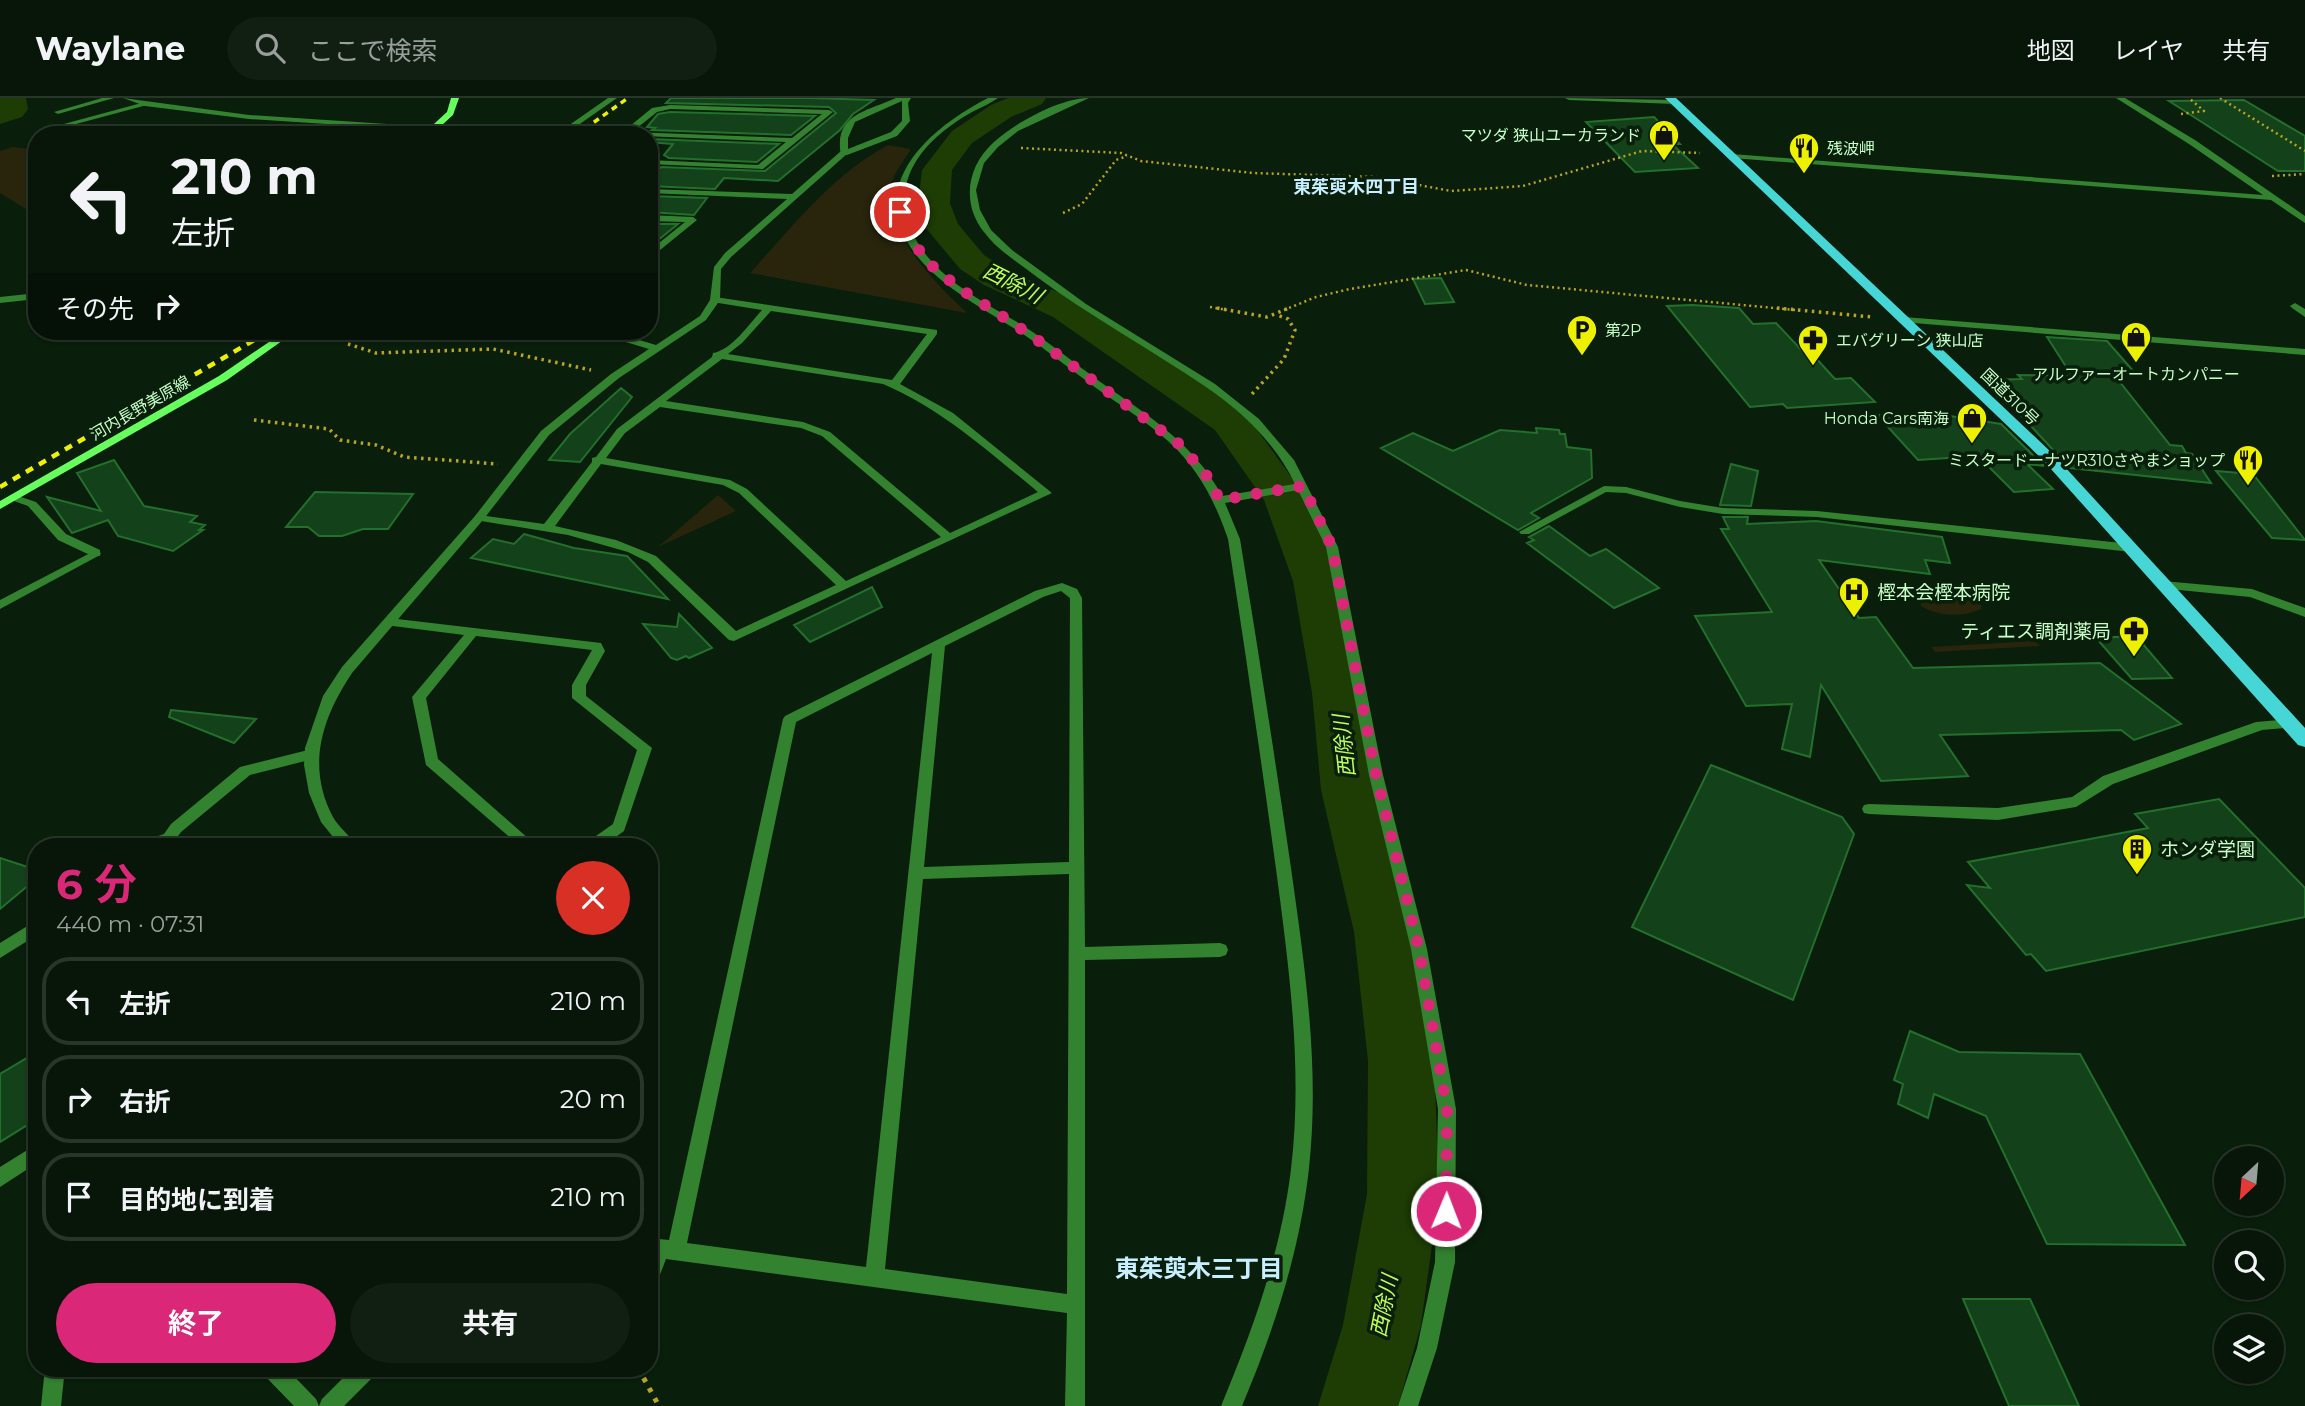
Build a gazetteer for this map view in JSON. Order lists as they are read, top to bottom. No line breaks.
{"streets":{"highway":["国道310号"],"main road":["河内長野美原線"]},"districts":["東茱萸木四丁目","東茱萸木三丁目"],"water":["西除川"],"places":{"shop":["マツダ 狭山ユーカランド","アルファーオートカンパニー","Honda Cars南海"],"restaurant":["残波岬","ミスタードーナツR310さやまショップ"],"parking":["第2P"],"pharmacy":["エバグリーン 狭山店","ティエス調剤薬局"],"hospital":["樫本会樫本病院"],"building":["ホンダ学園"]},"north":"bottom left","page":{"header":"Waylane","search":"ここで検索","nav":["地図","レイヤ","共有"],"turn":["210 m","左折"],"then":"その先","heading":["6 分","440 m · 07:31"],"list":[{"name":"左折","value":"210 m"},{"name":"右折","value":"20 m"},{"name":"目的地に到着","value":"210 m"}],"buttons":["終了","共有"]}}
